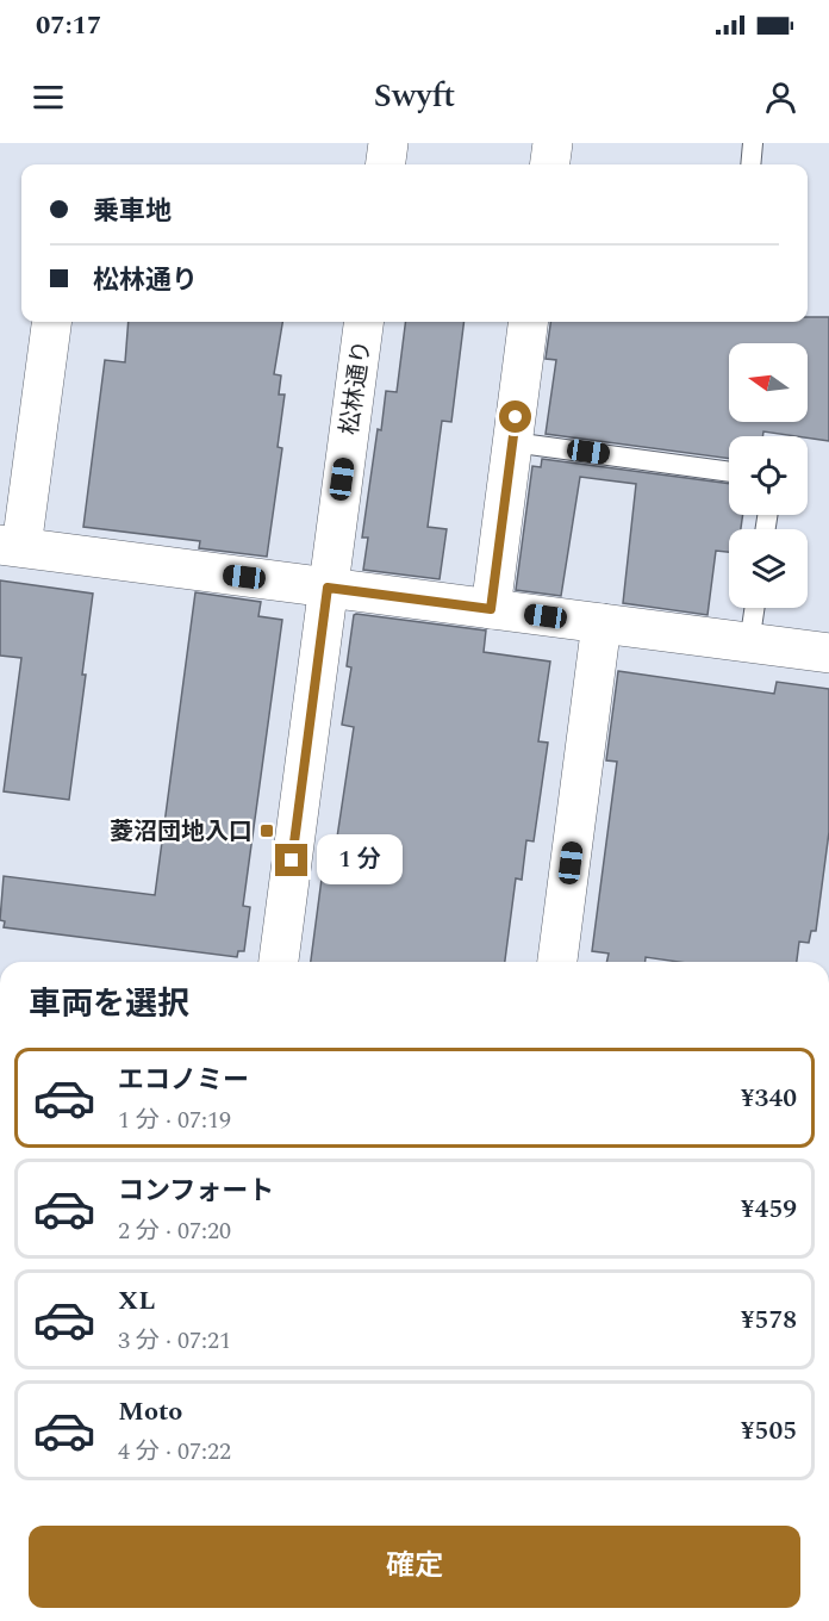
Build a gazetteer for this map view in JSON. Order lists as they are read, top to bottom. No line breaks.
{"streets":{"street":["松林通り"]},"places":{"transit":["菱沼団地入口"]},"north":"left","page":{"status":"07:17","header":"Swyft","banner":["乗車地","松林通り"],"bubble":"1 分","heading":"車両を選択","list":[{"name":"エコノミー","note":"1 分 · 07:19","value":"¥340"},{"name":"コンフォート","note":"2 分 · 07:20","value":"¥459"},{"name":"XL","note":"3 分 · 07:21","value":"¥578"},{"name":"Moto","note":"4 分 · 07:22","value":"¥505"}],"buttons":"確定"}}
